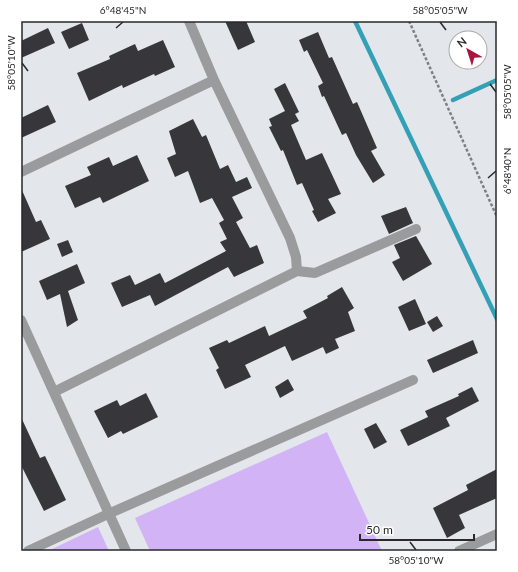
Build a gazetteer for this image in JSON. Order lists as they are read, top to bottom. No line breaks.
{"scale_bar":"50 m","north":"top left","coordinates":["6°48'45\"N","58°05'05\"W","58°05'10\"W","6°48'40\"N"]}
